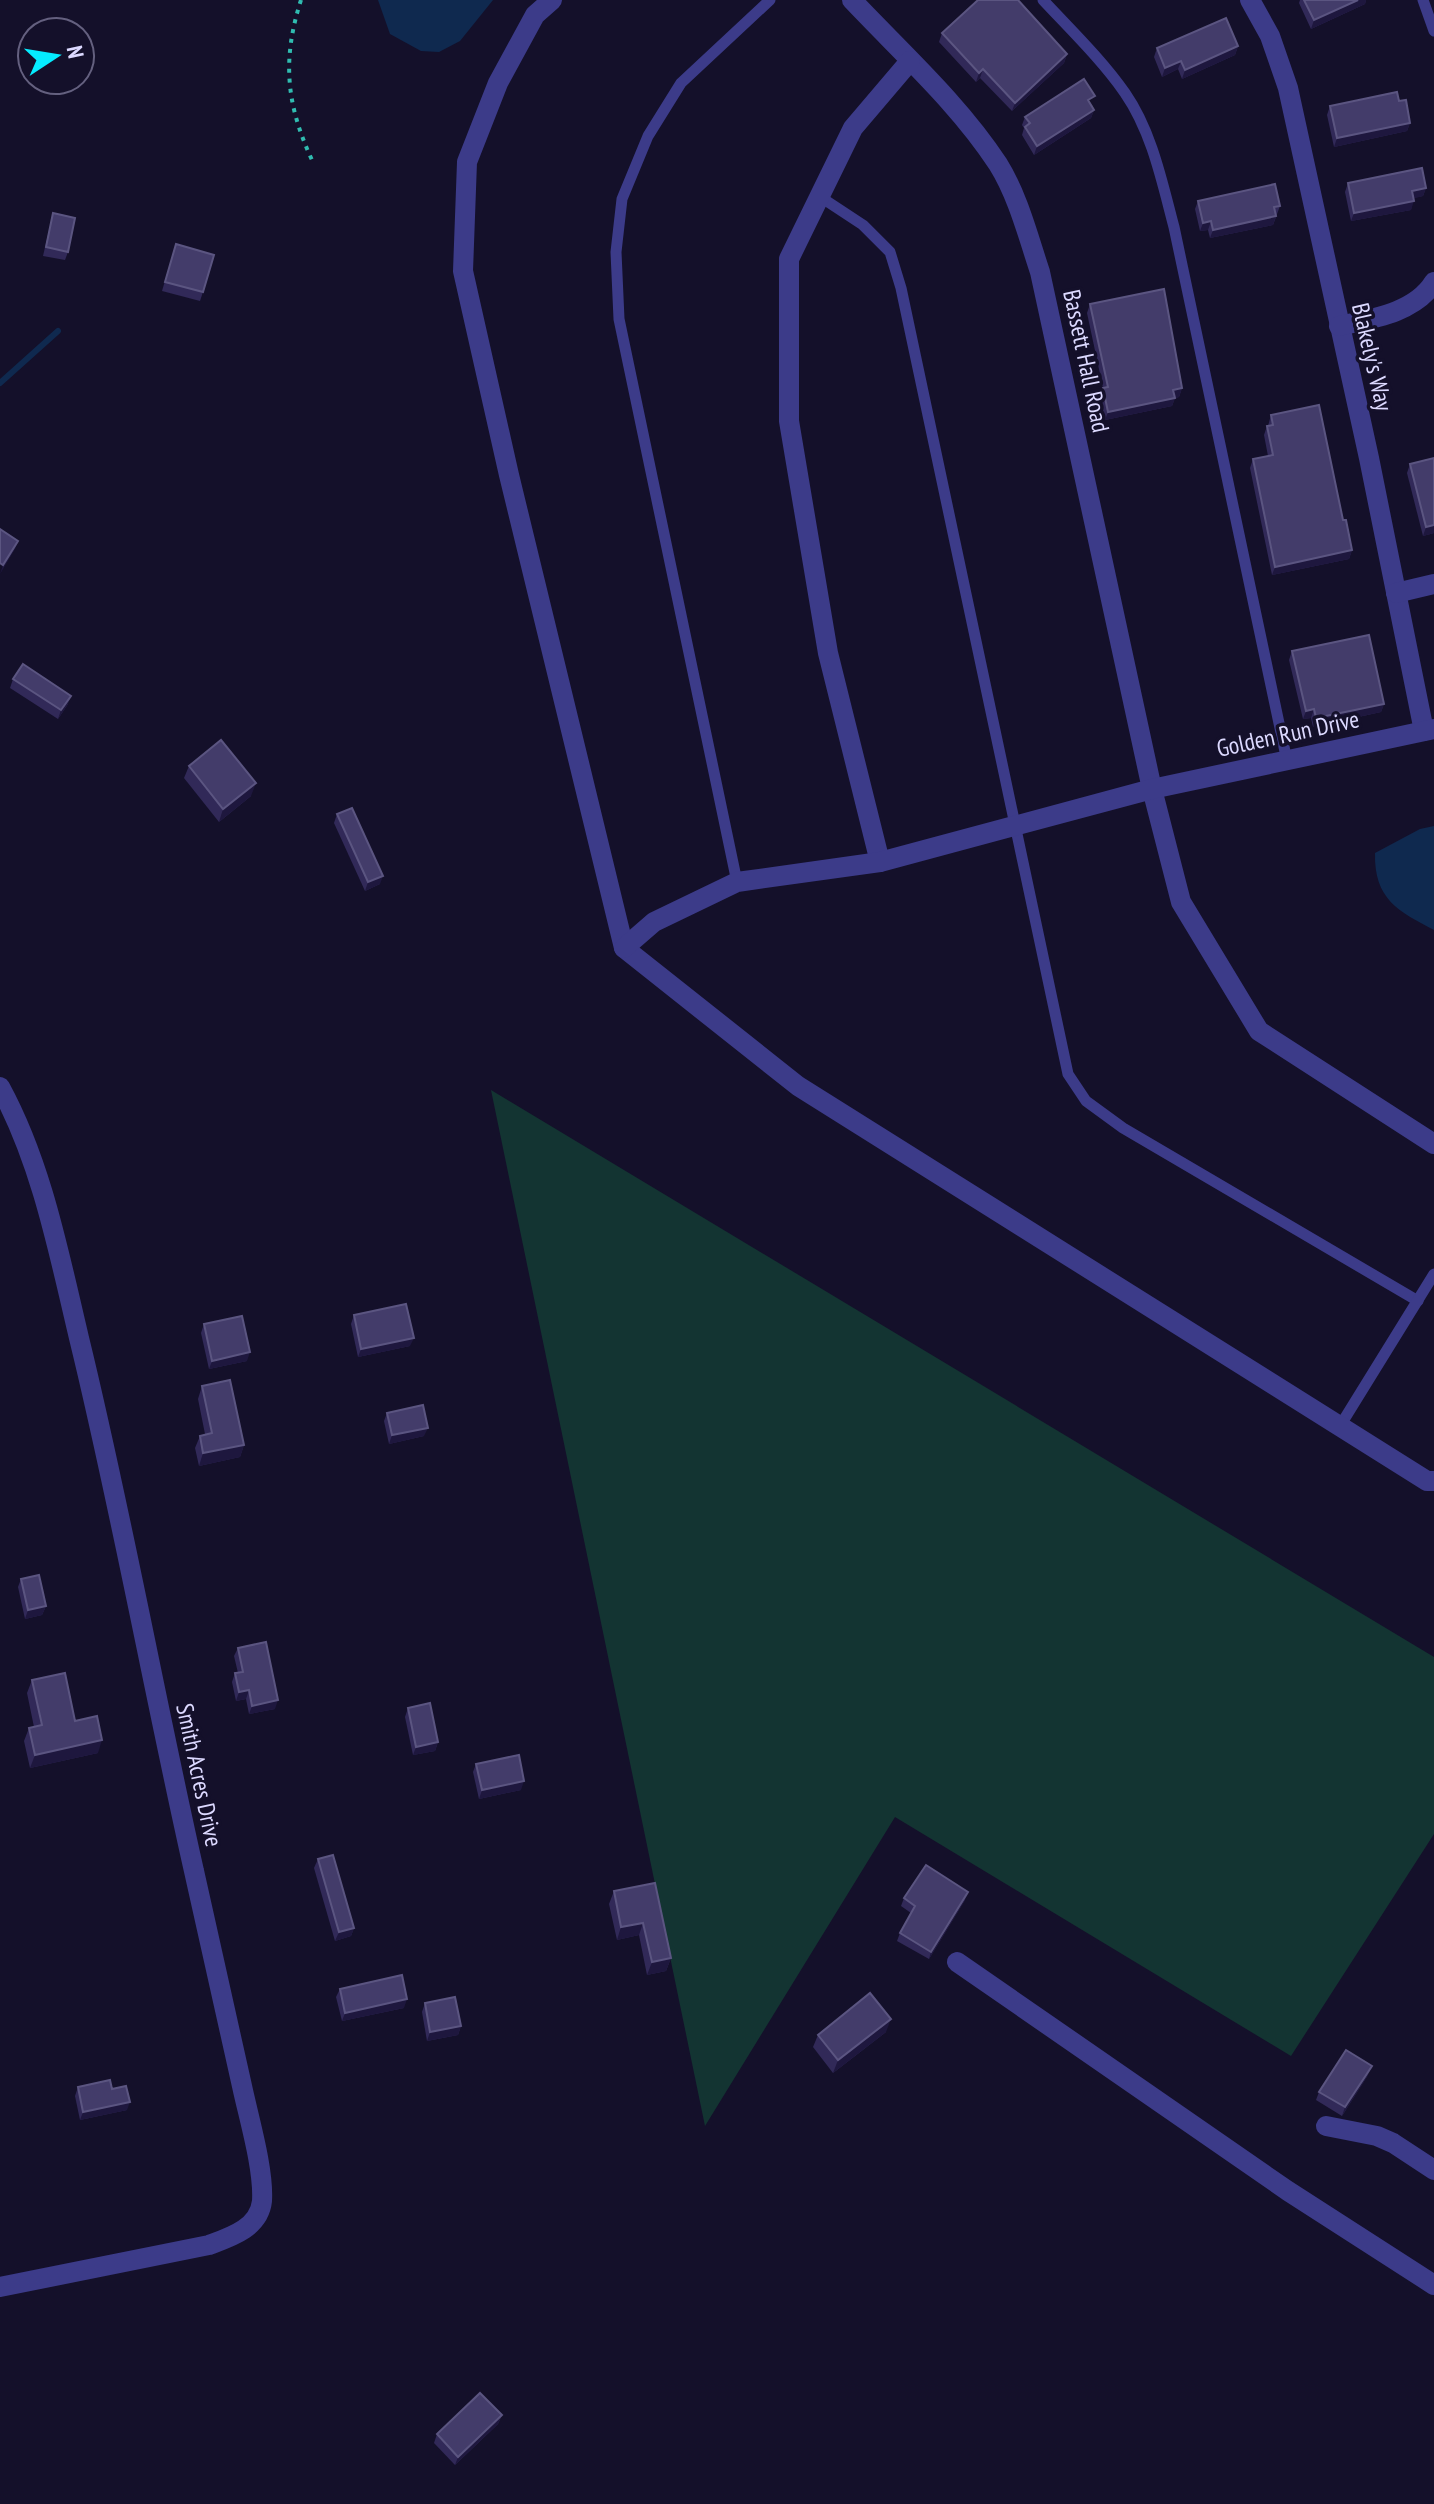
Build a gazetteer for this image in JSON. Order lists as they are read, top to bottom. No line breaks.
{"streets":{"street":["Blakely's Way","Bassett Hall Road","Golden Run Drive","Smith Acres Drive"]},"crossings":[["Blakely's Way","Golden Run Drive"],["Bassett Hall Road","Golden Run Drive"]],"north":"right"}
